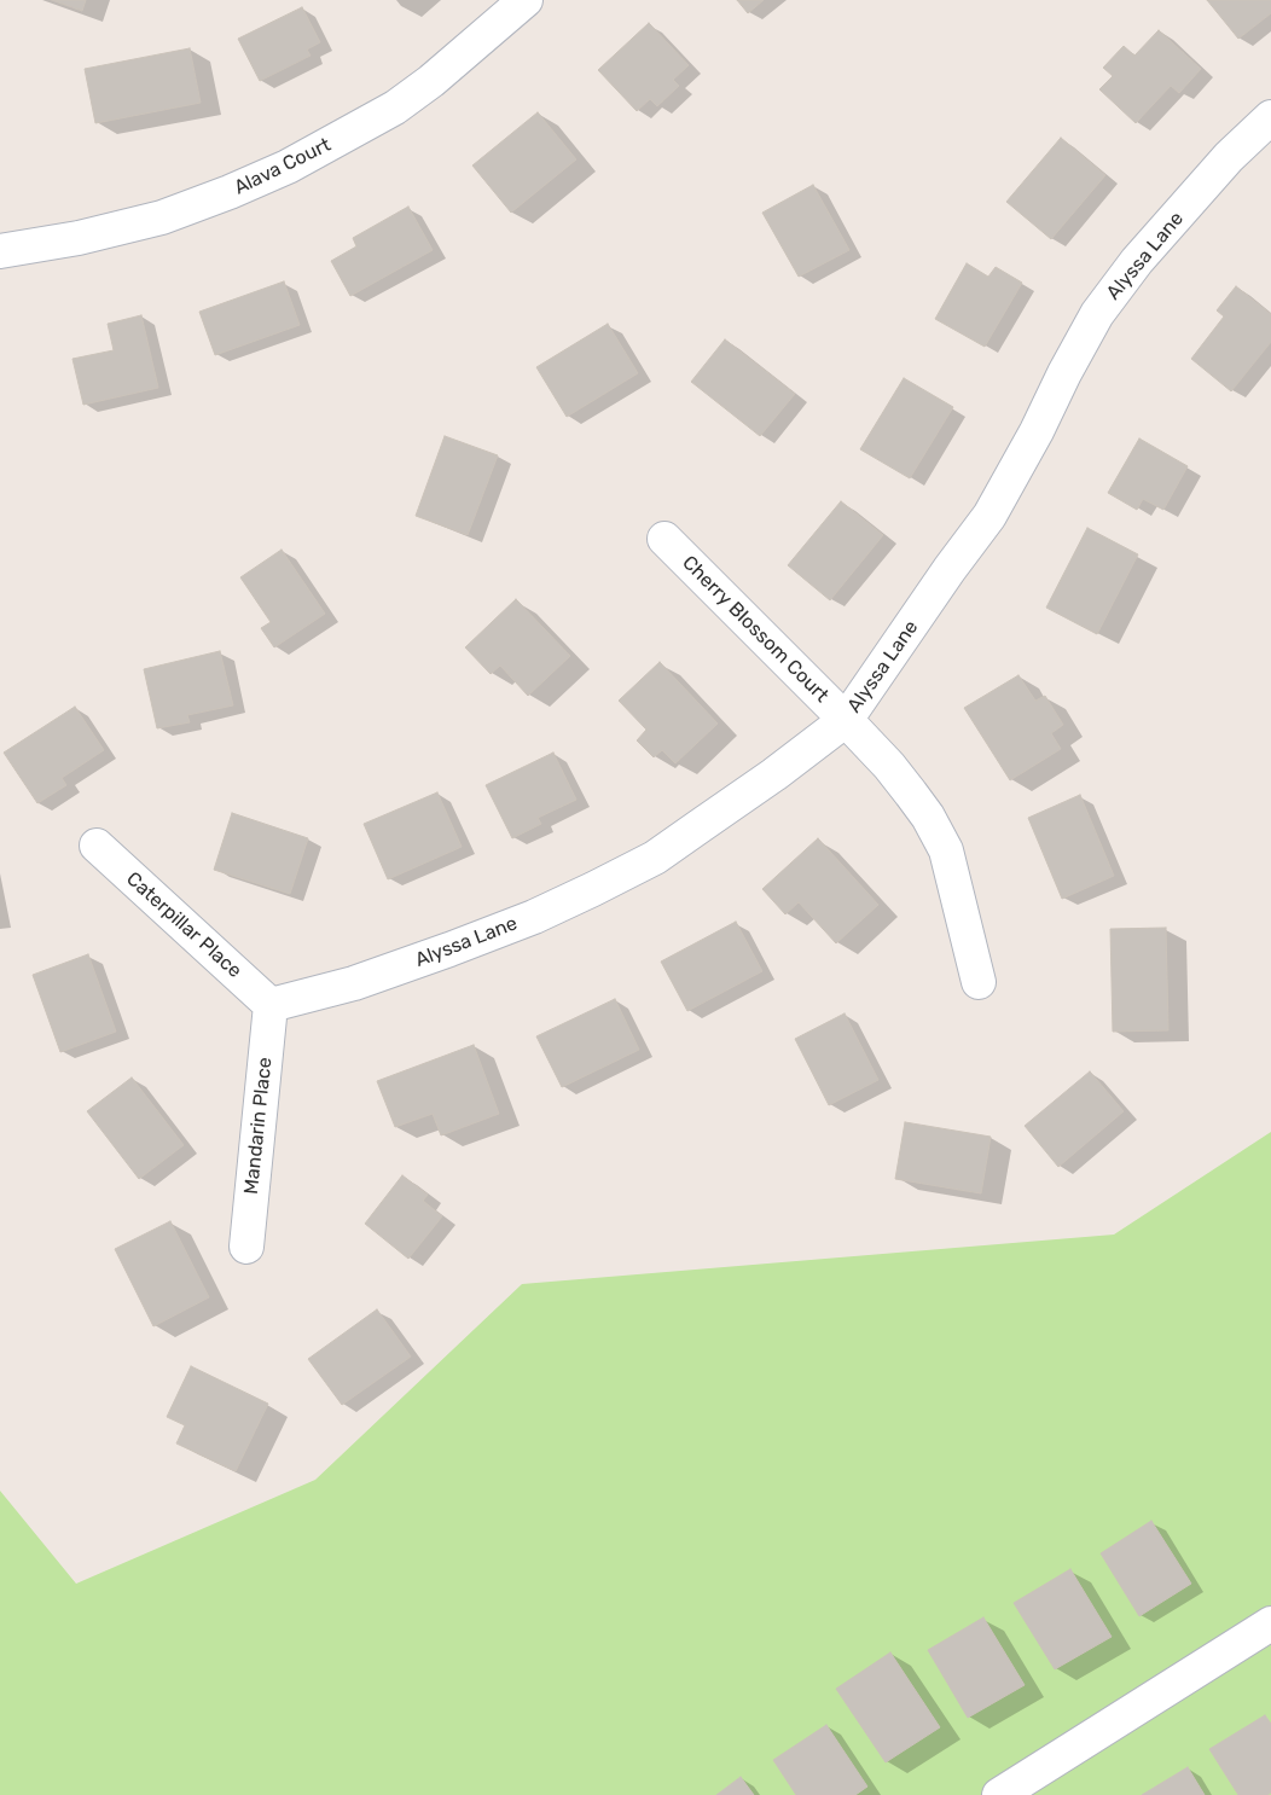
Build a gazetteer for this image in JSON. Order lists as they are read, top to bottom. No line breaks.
{"streets":{"street":["Alava Court","Alyssa Lane","Cherry Blossom Court","Caterpillar Place","Mandarin Place"]},"crossings":[["Alyssa Lane","Cherry Blossom Court"],["Alyssa Lane","Caterpillar Place"],["Alyssa Lane","Mandarin Place"],["Caterpillar Place","Mandarin Place"]]}
